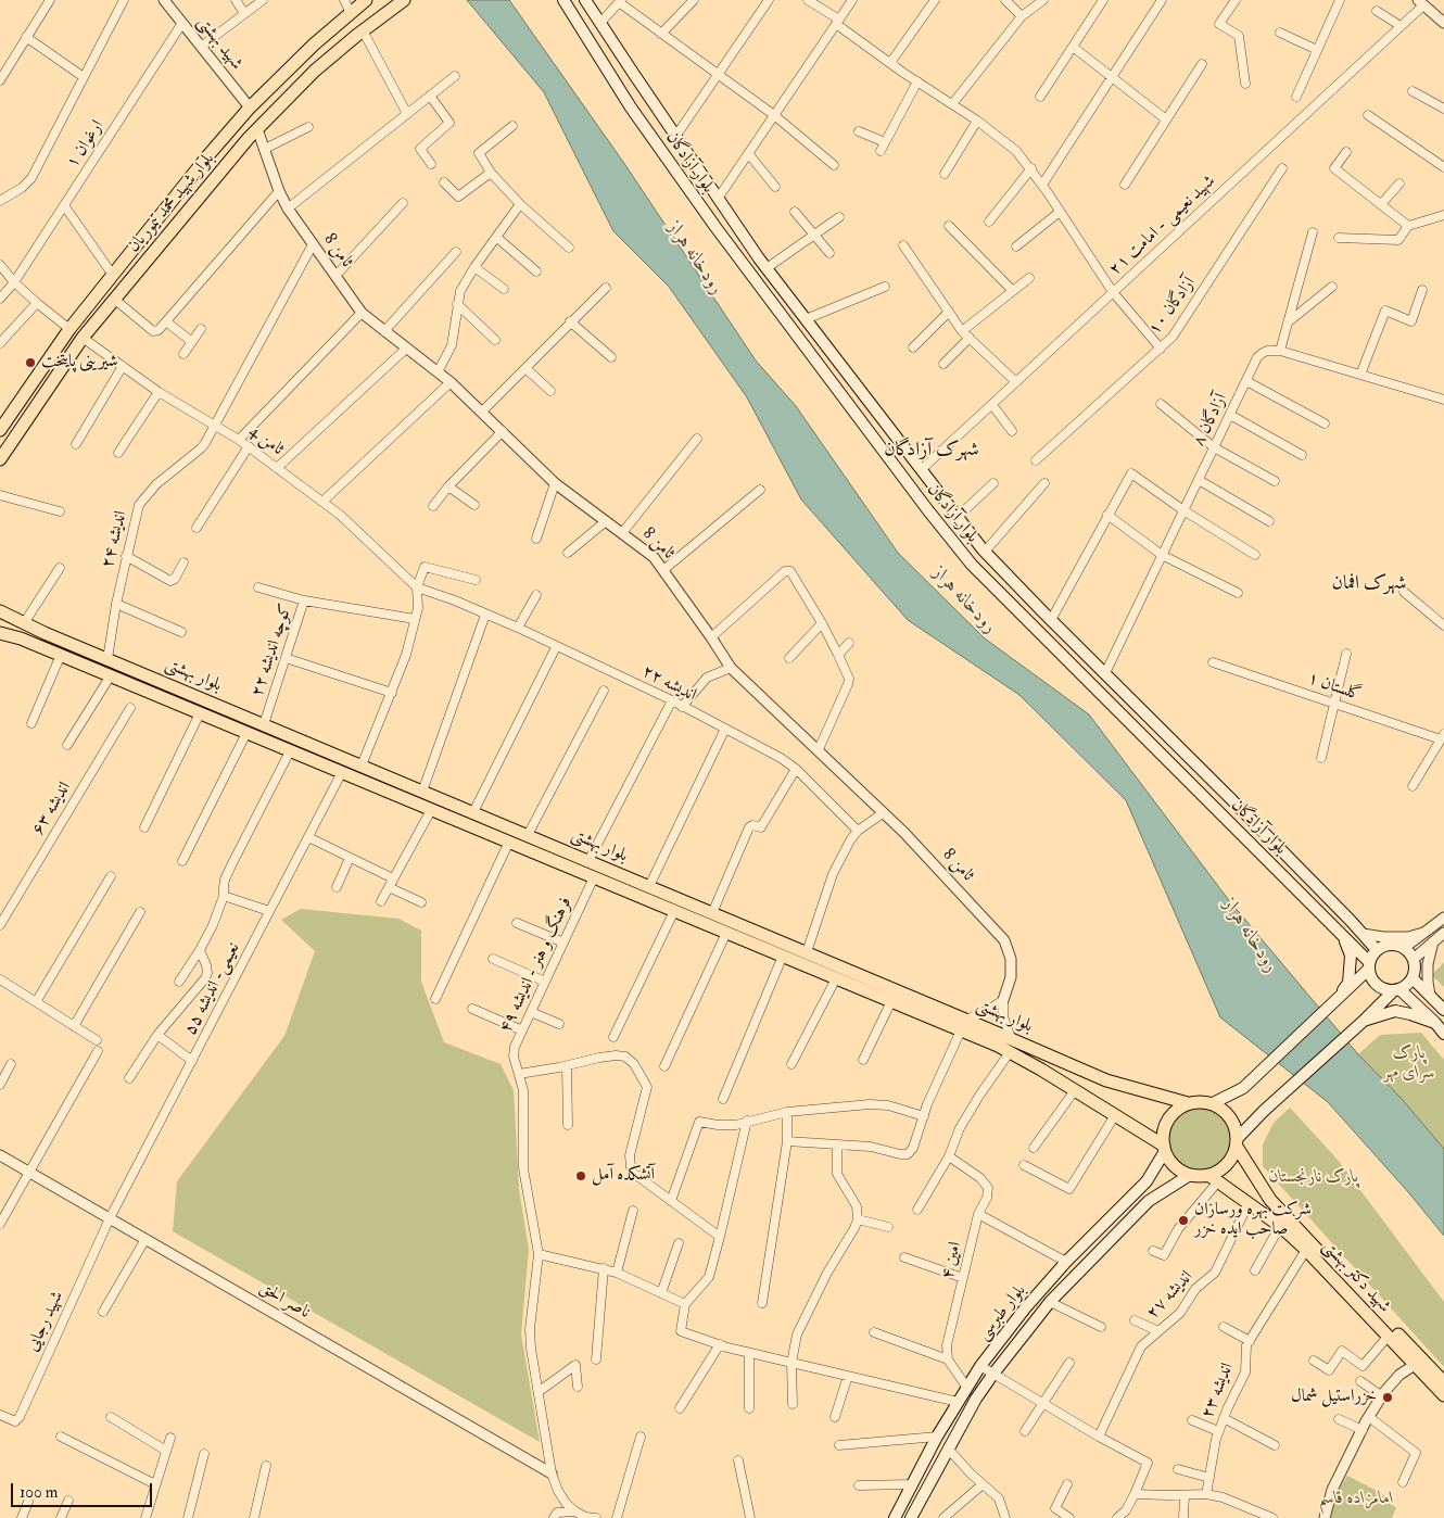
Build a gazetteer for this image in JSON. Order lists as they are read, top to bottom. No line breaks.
{"streets":{"main road":["بلوار آزادگان","بلوار شهید محمد تیموریان","بلوار بهشتی","شهید دکتر بهشتی","بلوار طبرسی"],"street":["شهید بهشتی","ارغوان ۱","شهید نعیمی - امامت ۲۱","ثامن 8","آزادگان ۱۰","آزادگان ۸","ثامن 4","اندیشه ۲۴","کوچه اندیشه ۲۲","اندیشه ۲۲","گلستان ۱","اندیشه ۶۳","فرهنگ و هنر - اندیشه ۴۹","نعیمی- اندیشه ۵۵","امین ۴","اندیشه ۲۷","ناصر الحق","شهید رجایی","اندیشه ۲۳"]},"crossings":[["شهید بهشتی","ارغوان ۱"],["شهید بهشتی","بلوار شهید محمد تیموریان"],["بلوار آزادگان","شهید نعیمی - امامت ۲۱"],["بلوار آزادگان","آزادگان ۸"],["بلوار شهید محمد تیموریان","ثامن 8"],["بلوار شهید محمد تیموریان","ثامن 4"],["ثامن 8","اندیشه ۲۴"],["ثامن 4","اندیشه ۲۴"],["ثامن 4","اندیشه ۲۲"],["اندیشه ۲۴","بلوار بهشتی"],["کوچه اندیشه ۲۲","بلوار بهشتی"],["بلوار بهشتی","فرهنگ و هنر - اندیشه ۴۹"],["بلوار بهشتی","نعیمی- اندیشه ۵۵"],["بلوار بهشتی","شهید دکتر بهشتی"],["بلوار بهشتی","بلوار طبرسی"],["فرهنگ و هنر - اندیشه ۴۹","ناصر الحق"],["نعیمی- اندیشه ۵۵","ناصر الحق"],["نعیمی- اندیشه ۵۵","شهید رجایی"],["شهید دکتر بهشتی","اندیشه ۲۷"],["شهید دکتر بهشتی","بلوار طبرسی"],["شهید دکتر بهشتی","اندیشه ۲۳"],["ناصر الحق","شهید رجایی"]],"districts":["شهرک آزادگان","شهرک افمان"],"water":["رودخانه هراز"],"parks":["پارک سرای مهر","پارک نارنجستان","امامزاده قاسم"],"places":["شیرینی پایتخت","آتشکده آمل","شرکت بهره ورسازان صاحب ایده خزر","خزراستیل شمال"],"scale_bar":"100 m"}
